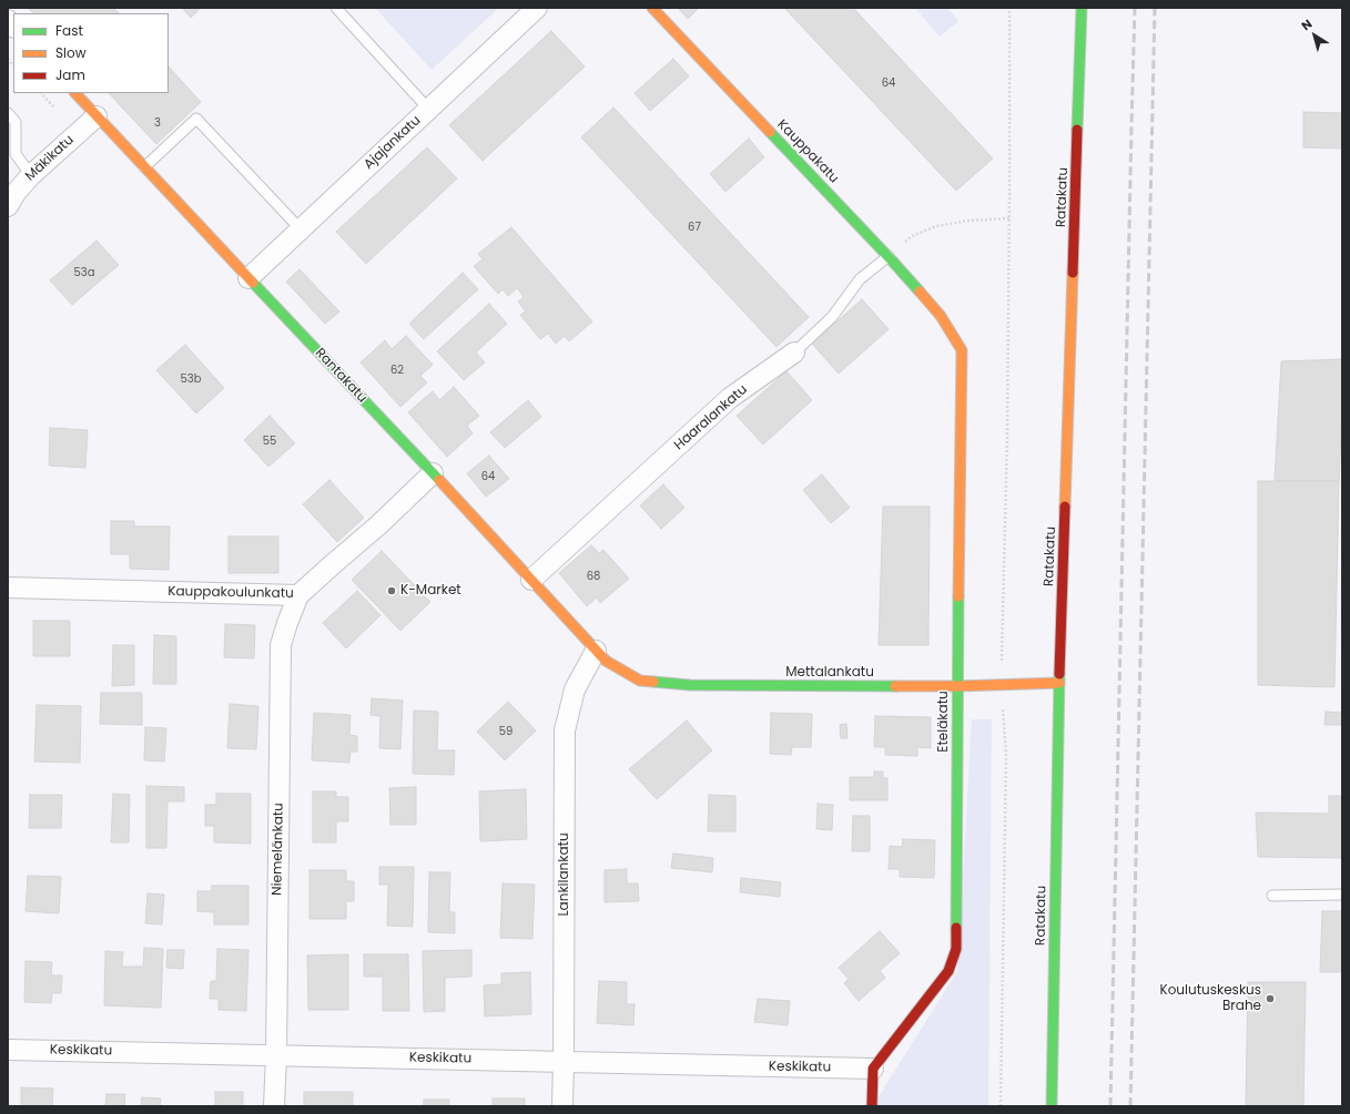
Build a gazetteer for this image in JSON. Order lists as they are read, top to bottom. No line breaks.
{"streets":{"street":["Ajajankatu","Kauppakatu","Mäkikatu","Ratakatu","Rantakatu","Haaralankatu","Kauppakoulunkatu","Mettalankatu","Eteläkatu","Niemelänkatu","Lankilankatu","Keskikatu"]},"crossings":[["Ajajankatu","Rantakatu"],["Kauppakatu","Haaralankatu"],["Kauppakatu","Eteläkatu"],["Mäkikatu","Rantakatu"],["Ratakatu","Mettalankatu"],["Rantakatu","Haaralankatu"],["Rantakatu","Kauppakoulunkatu"],["Rantakatu","Mettalankatu"],["Rantakatu","Lankilankatu"],["Kauppakoulunkatu","Niemelänkatu"],["Mettalankatu","Eteläkatu"],["Mettalankatu","Lankilankatu"],["Eteläkatu","Keskikatu"],["Niemelänkatu","Keskikatu"],["Lankilankatu","Keskikatu"]],"places":["K-Market","Koulutuskeskus Brahe"],"house_numbers":["64","3","67","53a","62","53b","55","64","68","59"],"legend":["Fast","Slow","Jam"],"north":"top left"}
